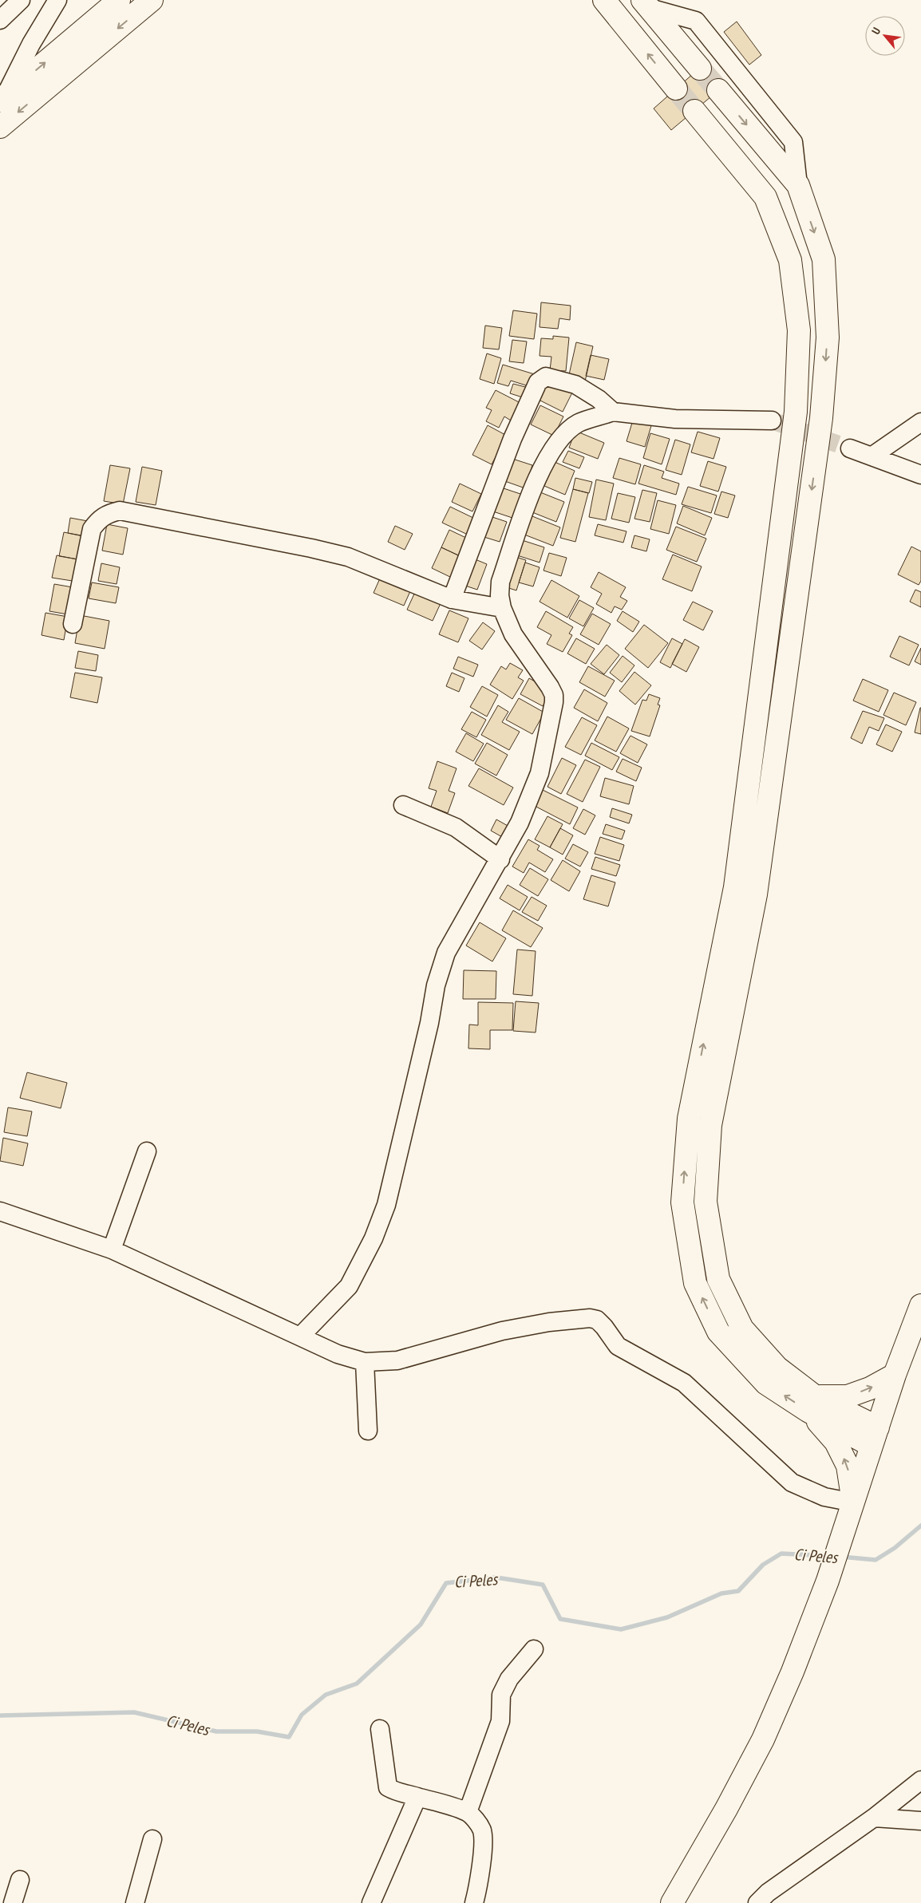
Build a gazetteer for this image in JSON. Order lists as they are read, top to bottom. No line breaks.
{"water":["Ci Peles"],"north":"top left"}
